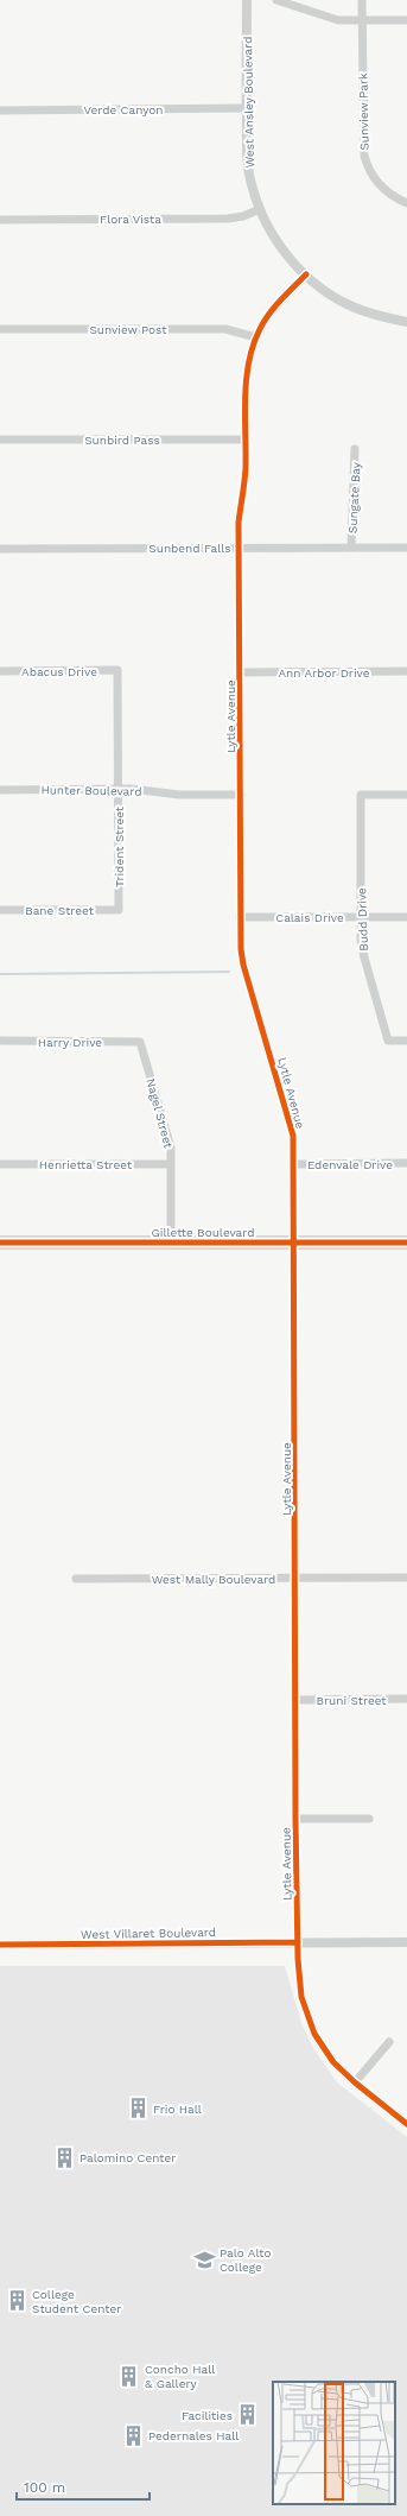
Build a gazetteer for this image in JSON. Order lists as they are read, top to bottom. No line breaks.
{"streets":{"main road":["Gillette Boulevard"],"street":["West Ansley Boulevard","Verde Canyon","Sunview Park","Flora Vista","Sunview Post","Sunbird Pass","Sungate Bay","Sunbend Falls","Abacus Drive","Ann Arbor Drive","Lytle Avenue","Hunter Boulevard","Trident Street","Bane Street","Calais Drive","Budd Drive","Harry Drive","Nagel Street","Henrietta Street","Edenvale Drive","West Mally Boulevard","Bruni Street","West Villaret Boulevard"]},"crossings":[["West Ansley Boulevard","Verde Canyon"],["West Ansley Boulevard","Flora Vista"],["West Ansley Boulevard","Lytle Avenue"],["Sunview Post","Lytle Avenue"],["Sunbird Pass","Lytle Avenue"],["Sungate Bay","Sunbend Falls"],["Sunbend Falls","Lytle Avenue"],["Abacus Drive","Trident Street"],["Ann Arbor Drive","Lytle Avenue"],["Lytle Avenue","Hunter Boulevard"],["Lytle Avenue","Calais Drive"],["Lytle Avenue","Edenvale Drive"],["Lytle Avenue","Gillette Boulevard"],["Lytle Avenue","West Mally Boulevard"],["Lytle Avenue","Bruni Street"],["Lytle Avenue","West Villaret Boulevard"],["Hunter Boulevard","Trident Street"],["Trident Street","Bane Street"],["Calais Drive","Budd Drive"],["Harry Drive","Nagel Street"],["Nagel Street","Henrietta Street"],["Nagel Street","Gillette Boulevard"]],"places":{"building":["Frio Hall","Palomino Center","College Student Center","Concho Hall & Gallery","Facilities","Pedernales Hall"],"school or university":["Palo Alto College"]},"scale_bar":"100 m"}
